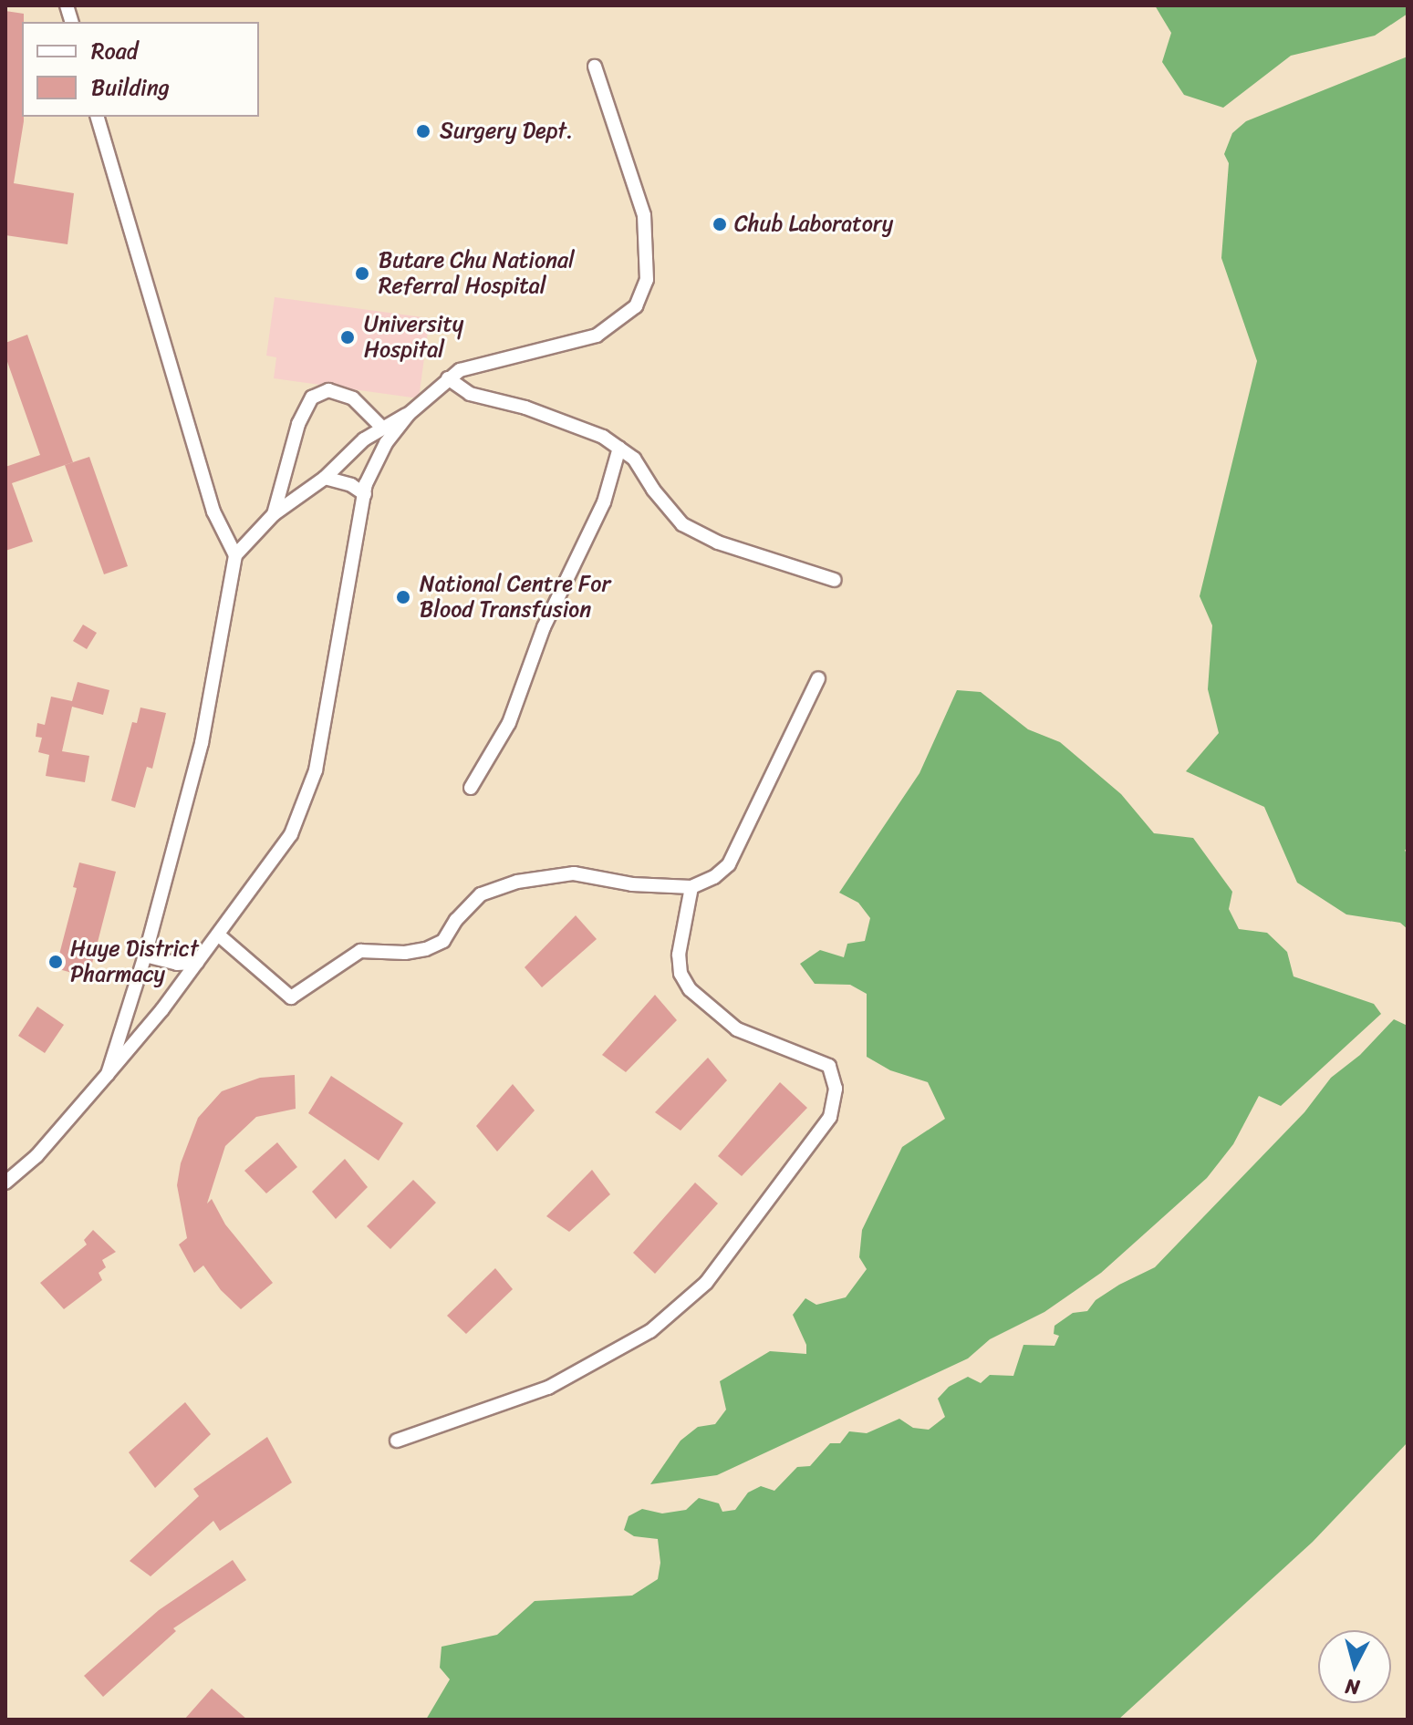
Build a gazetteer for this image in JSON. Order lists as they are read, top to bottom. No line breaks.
{"places":["Surgery Dept.","Chub Laboratory","Butare Chu National Referral Hospital","University Hospital","National Centre For Blood Transfusion","Huye District Pharmacy"],"legend":["Road","Building"],"north":"bottom"}
